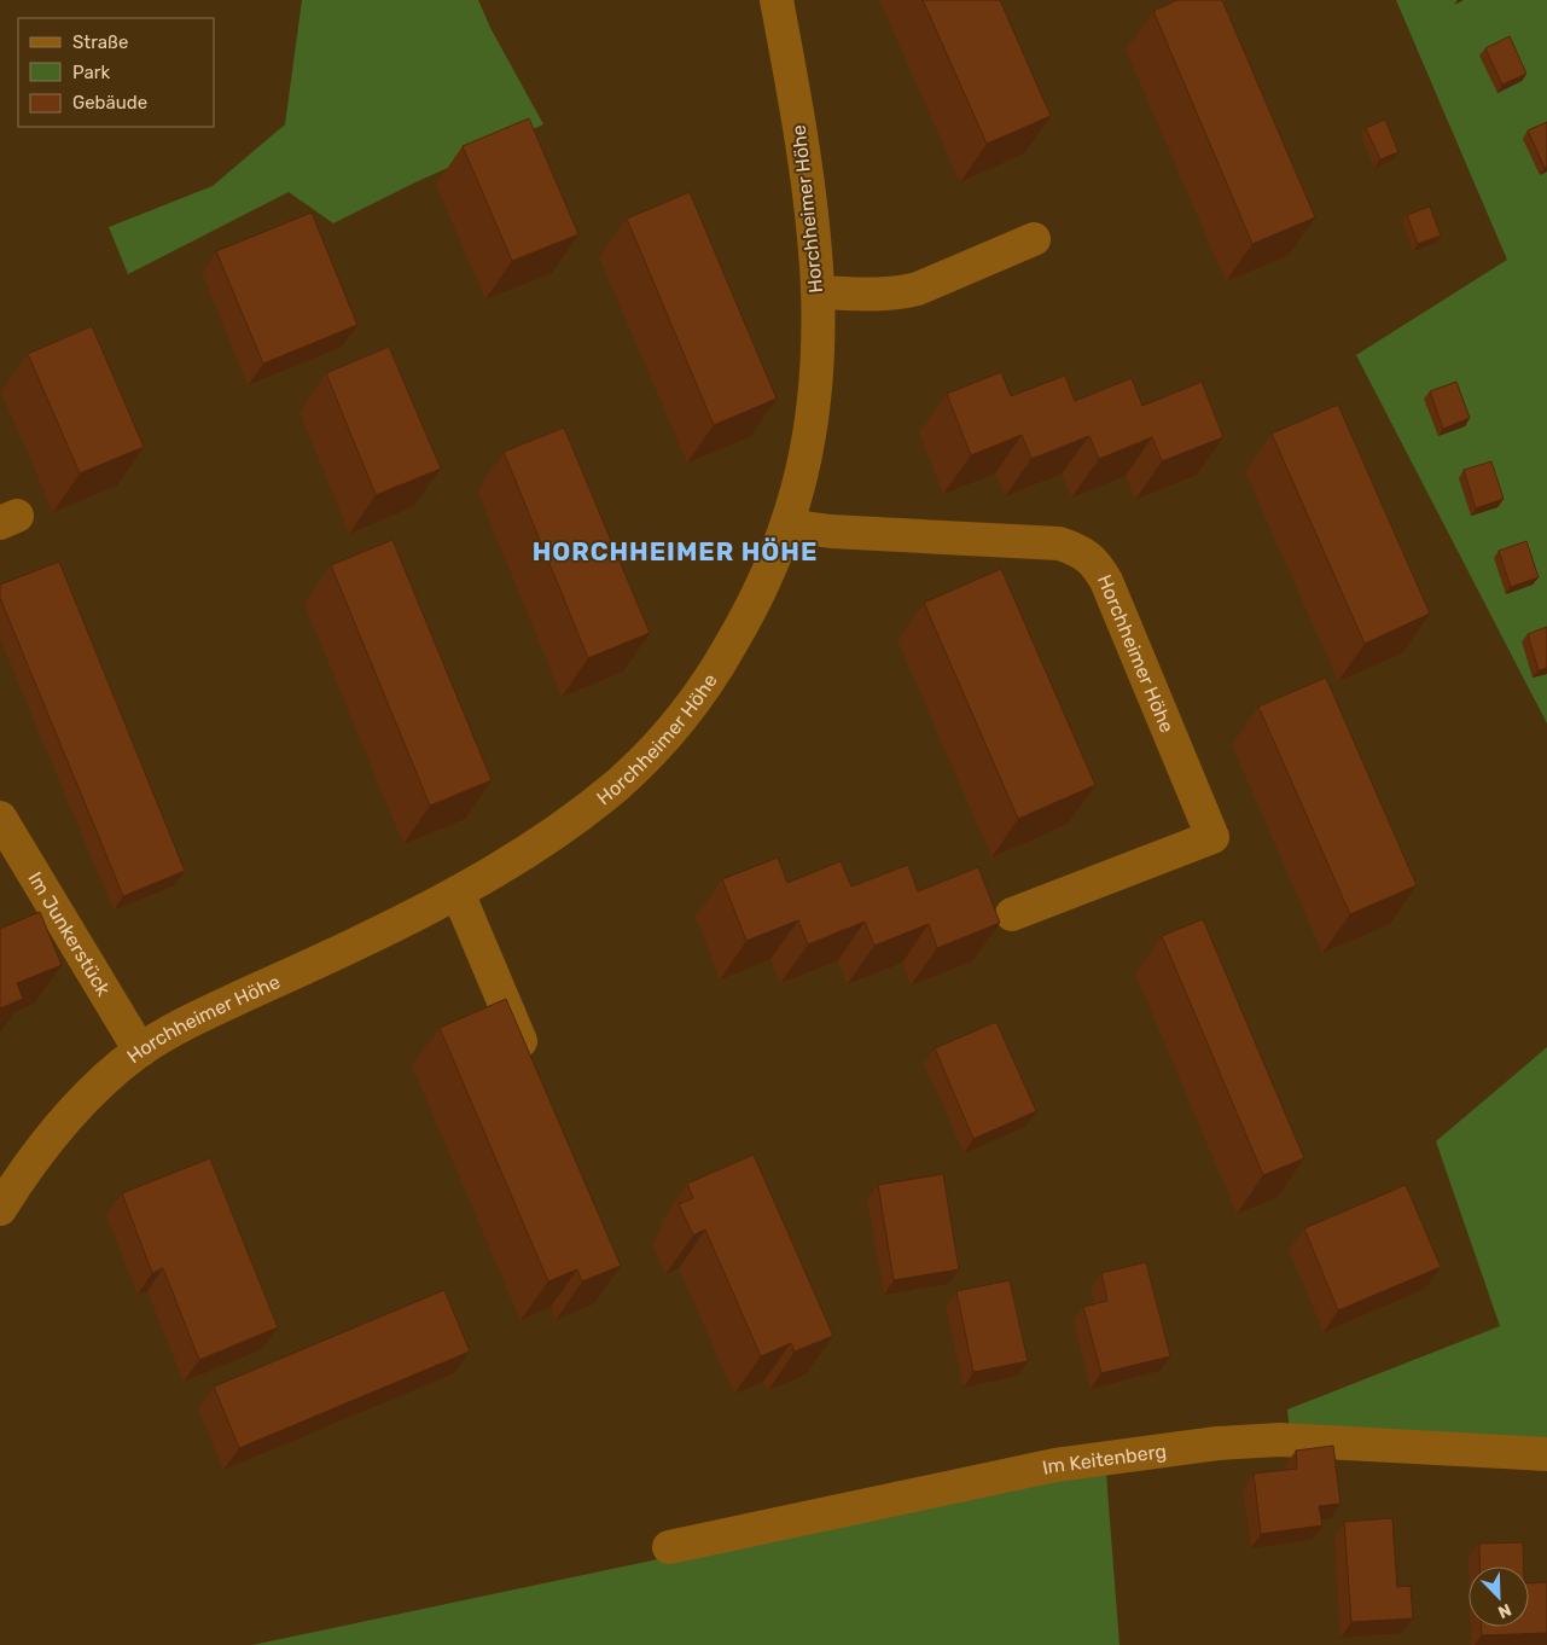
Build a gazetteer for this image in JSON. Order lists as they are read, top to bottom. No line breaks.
{"streets":{"street":["Horchheimer Höhe","Im Junkerstück","Im Keitenberg"]},"crossings":[["Horchheimer Höhe","Im Junkerstück"]],"districts":["HORCHHEIMER HÖHE"],"legend":["Straße","Park","Gebäude"],"north":"bottom right"}
